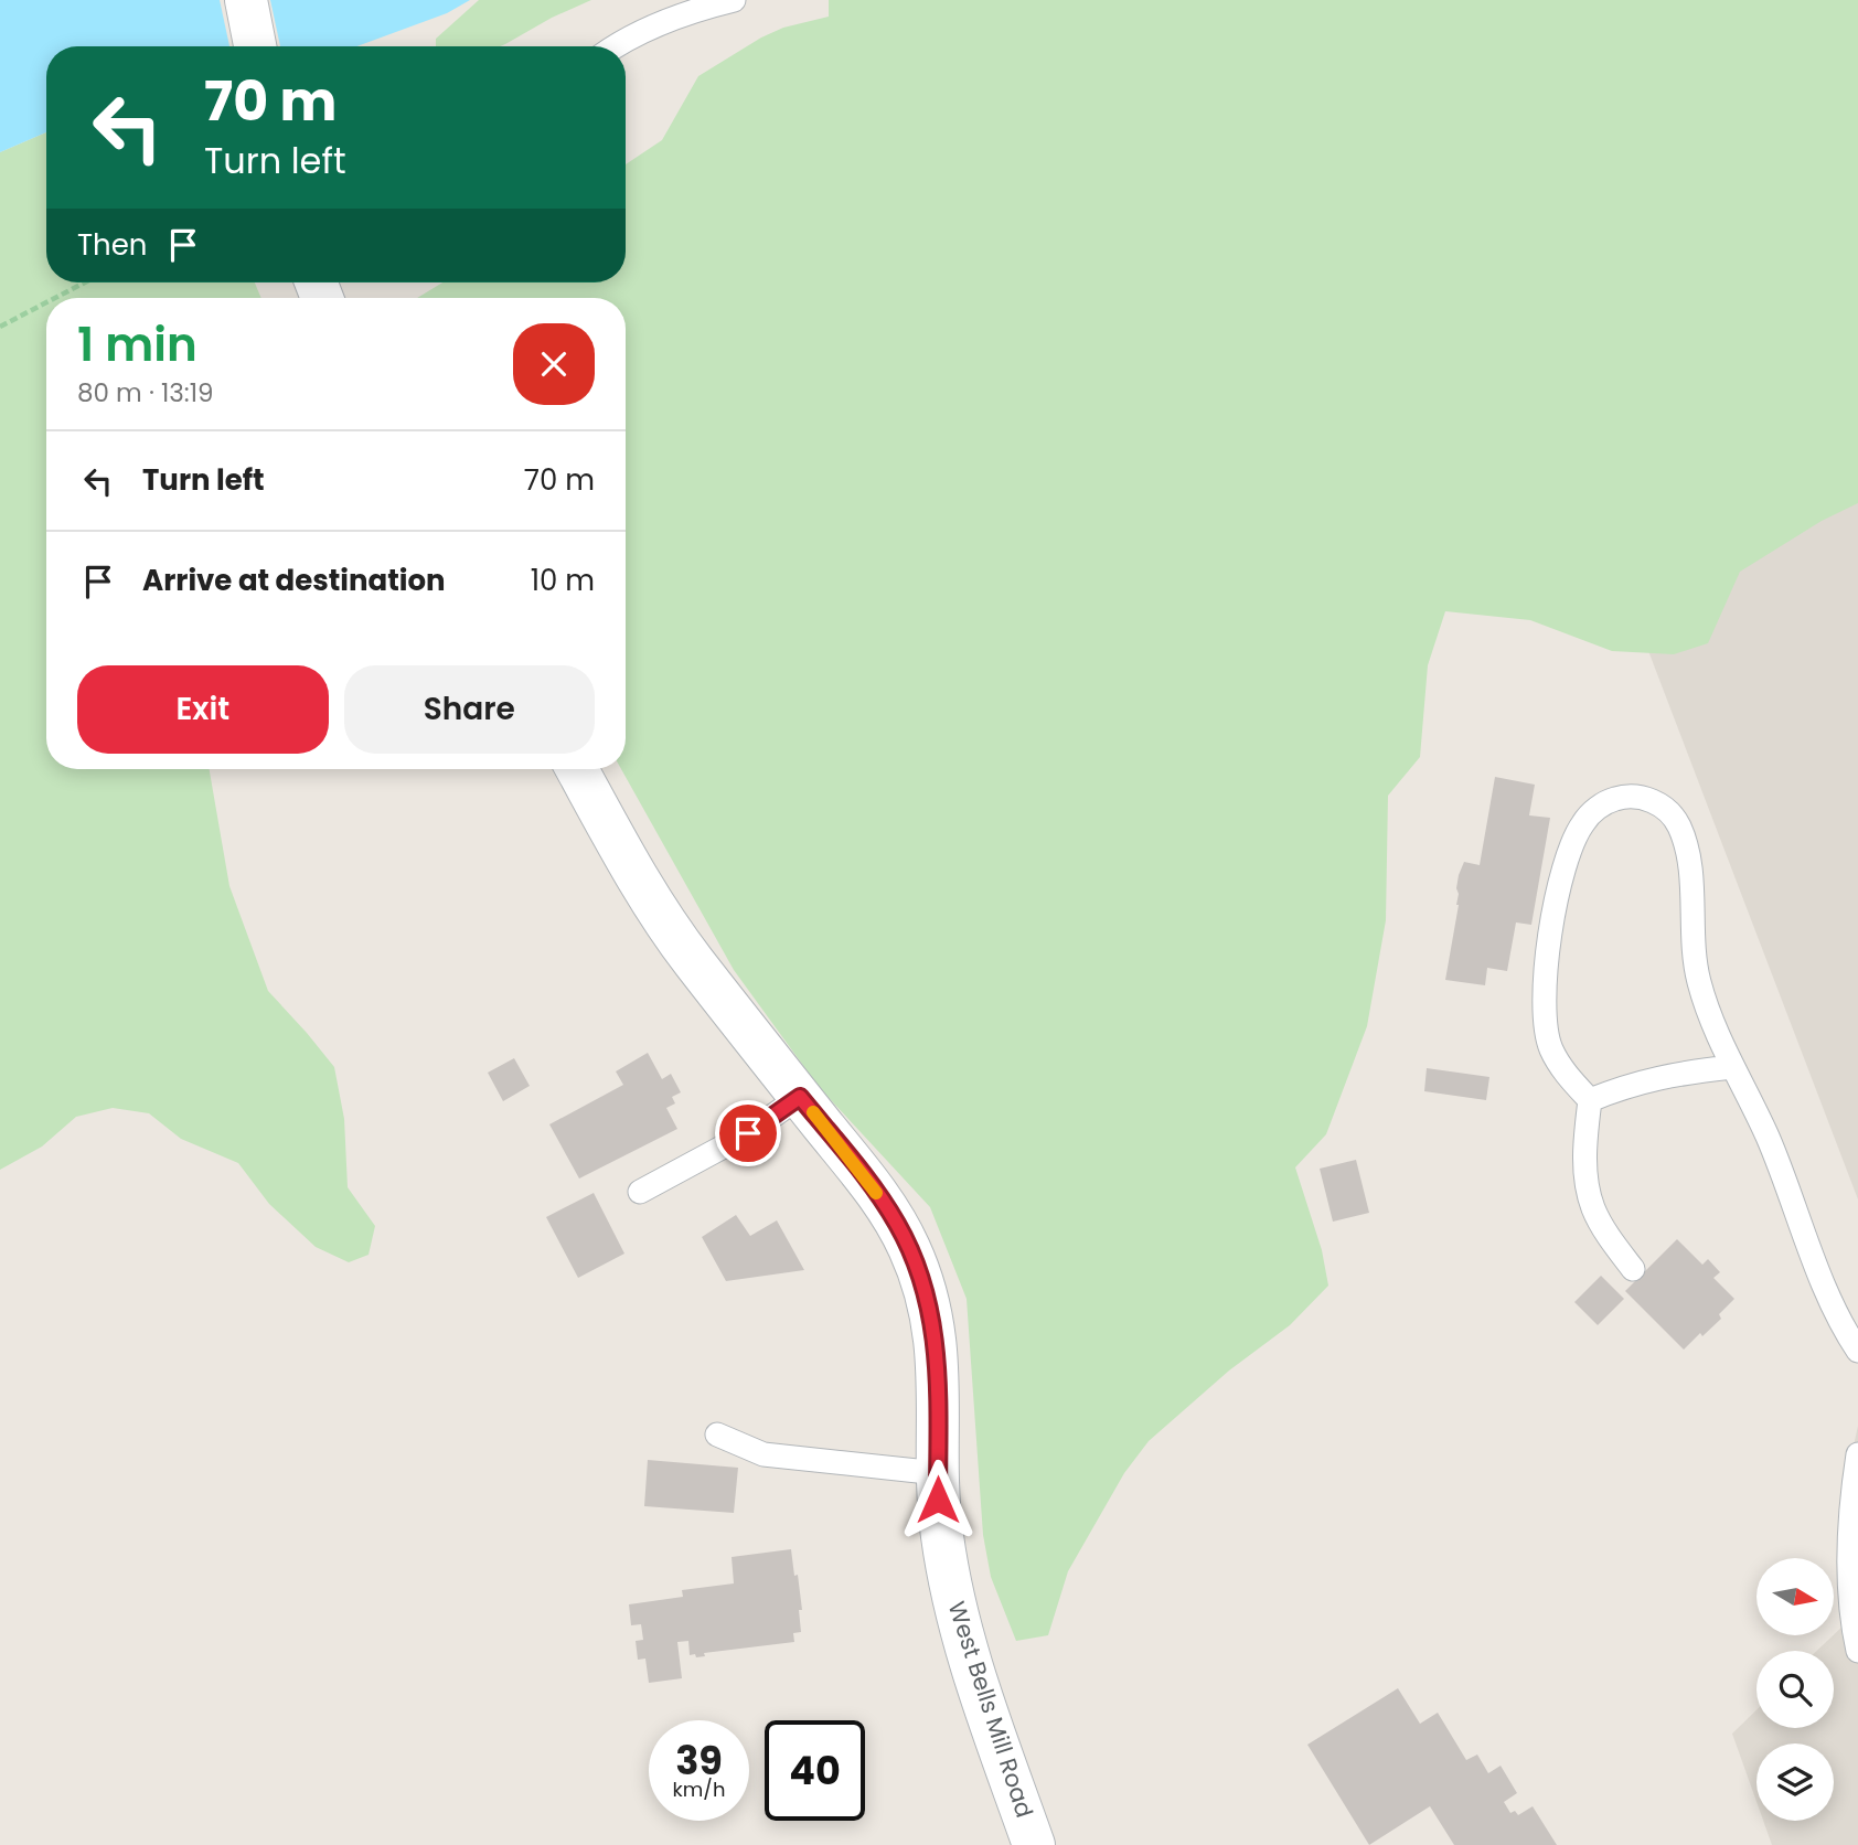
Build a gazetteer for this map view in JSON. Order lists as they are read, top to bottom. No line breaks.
{"streets":{"street":["West Bells Mill Road"]},"north":"right","page":{"turn":["70 m","Turn left"],"then":"Then","heading":["1 min","80 m · 13:19"],"list":[{"name":"Turn left","value":"70 m"},{"name":"Arrive at destination","value":"10 m"}],"buttons":["Exit","Share"],"speed":"39 km/h","limit":"40"}}
